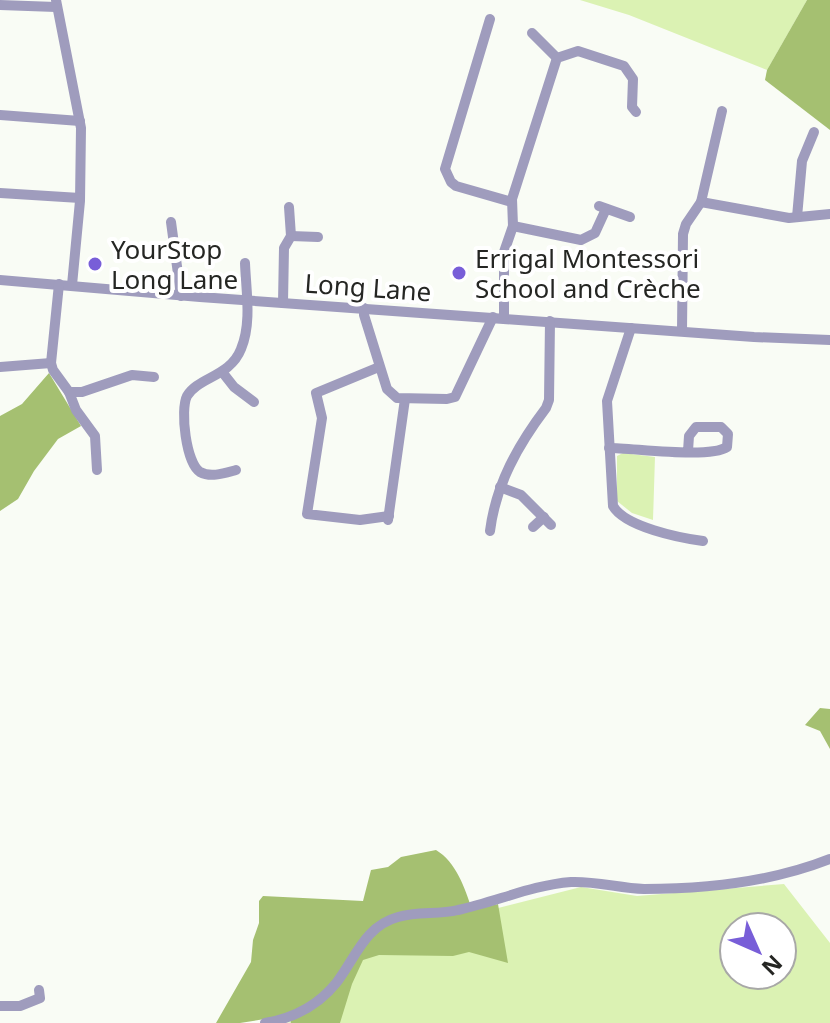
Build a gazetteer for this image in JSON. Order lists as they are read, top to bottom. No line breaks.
{"streets":{"street":["Long Lane"]},"places":["YourStop Long Lane","Errigal Montessori School and Crèche"],"north":"bottom right"}
